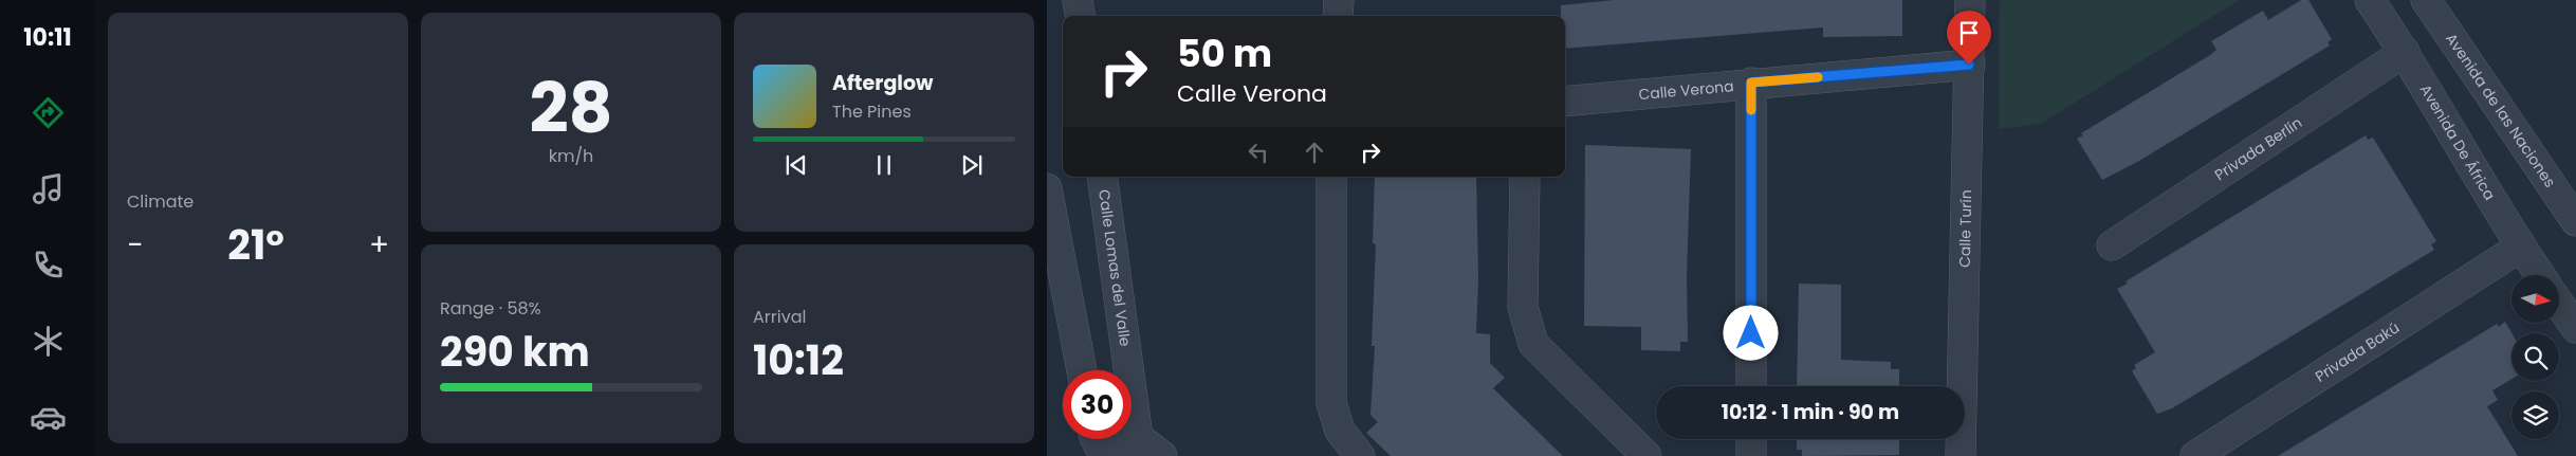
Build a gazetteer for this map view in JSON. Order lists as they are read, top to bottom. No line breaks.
{"streets":{"street":["Calle Verona","Avenida de las Naciones","Avenida De África","Privada Berlín","Calle Turín","Calle Lomas del Valle","Privada Bakú"]},"crossings":[["Calle Verona","Calle Turín"],["Avenida De África","Privada Berlín"],["Avenida De África","Privada Bakú"]],"north":"right","page":{"tabs":"10:11","tile":["Climate",["28","km/h"],["Range · 58%","290 km"],["Arrival","10:12"]],"turn":["50 m","Calle Verona"],"song":["Afterglow","The Pines"],"heat":["−","21°","+"],"limit":"30","trip":"10:12 · 1 min · 90 m"}}
